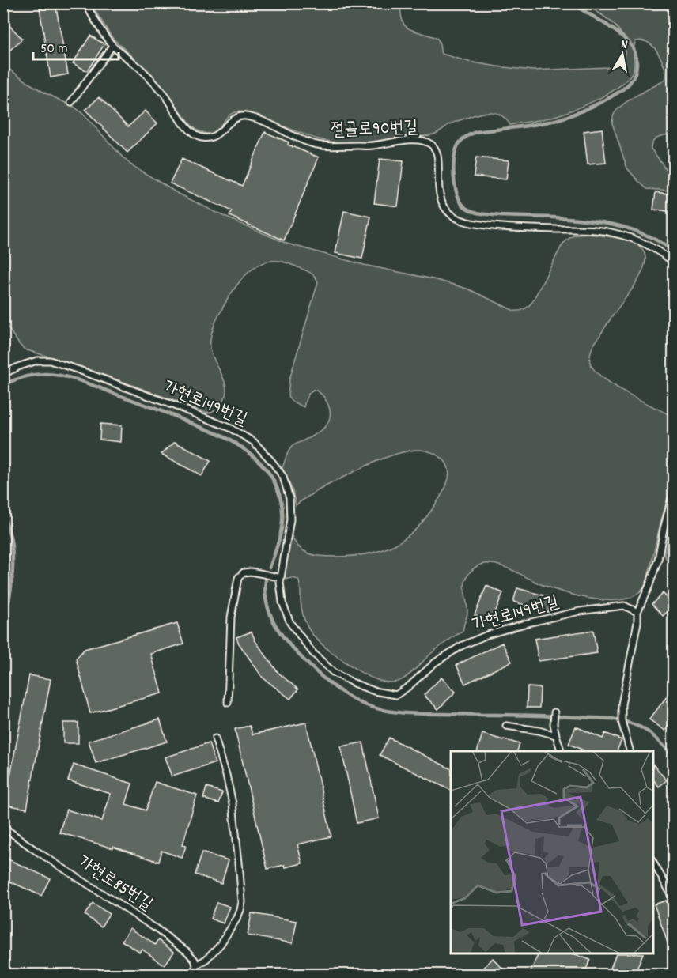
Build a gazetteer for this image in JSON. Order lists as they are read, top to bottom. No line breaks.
{"streets":{"lane":["절골로90번길","가현로149번길","가현로85번길"]},"scale_bar":"50 m","north":"top"}
